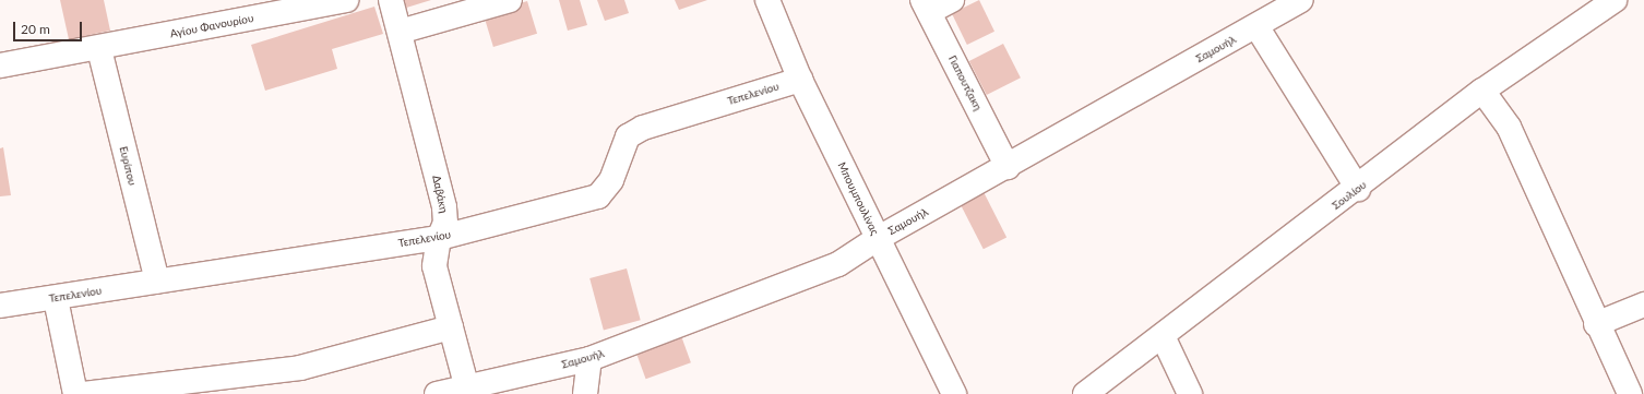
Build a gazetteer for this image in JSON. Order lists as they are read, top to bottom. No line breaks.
{"streets":{"street":["Αγίου Φανουρίου","Σαμουήλ","Γιαπουτζακη","Τεπελενίου","Ευρίπου","Δαβάκη","Σουλίου","Μπουμπουλίνας"]},"crossings":[["Αγίου Φανουρίου","Ευρίπου"],["Σαμουήλ","Γιαπουτζακη"],["Σαμουήλ","Δαβάκη"],["Σαμουήλ","Μπουμπουλίνας"],["Τεπελενίου","Ευρίπου"],["Τεπελενίου","Δαβάκη"],["Τεπελενίου","Μπουμπουλίνας"]],"scale_bar":"20 m"}
